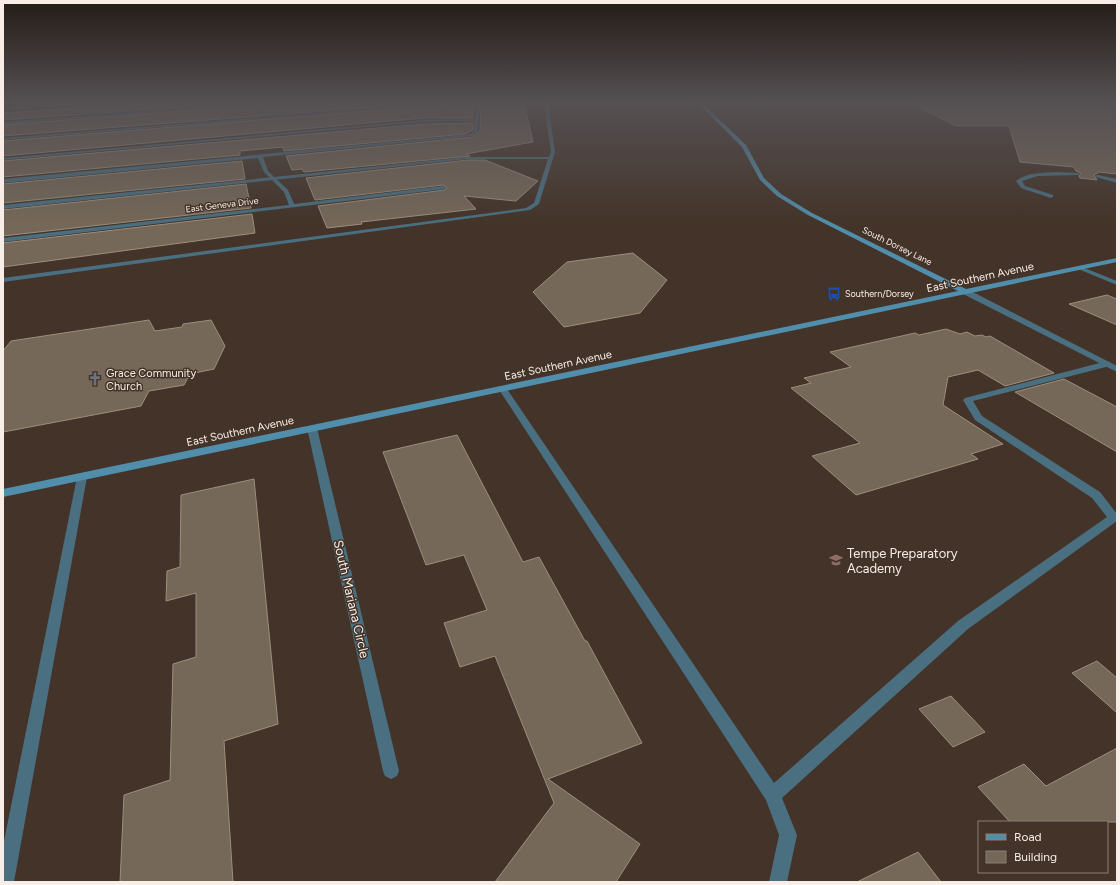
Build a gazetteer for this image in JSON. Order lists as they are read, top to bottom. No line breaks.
{"streets":{"main road":["South Dorsey Lane","East Southern Avenue"],"street":["East Geneva Drive","South Mariana Circle"]},"crossings":[["South Dorsey Lane","East Southern Avenue"],["East Southern Avenue","South Mariana Circle"]],"places":{"bus stop":["Southern/Dorsey"],"church":["Grace Community Church"],"school or university":["Tempe Preparatory Academy"]},"legend":["Road","Building"]}
